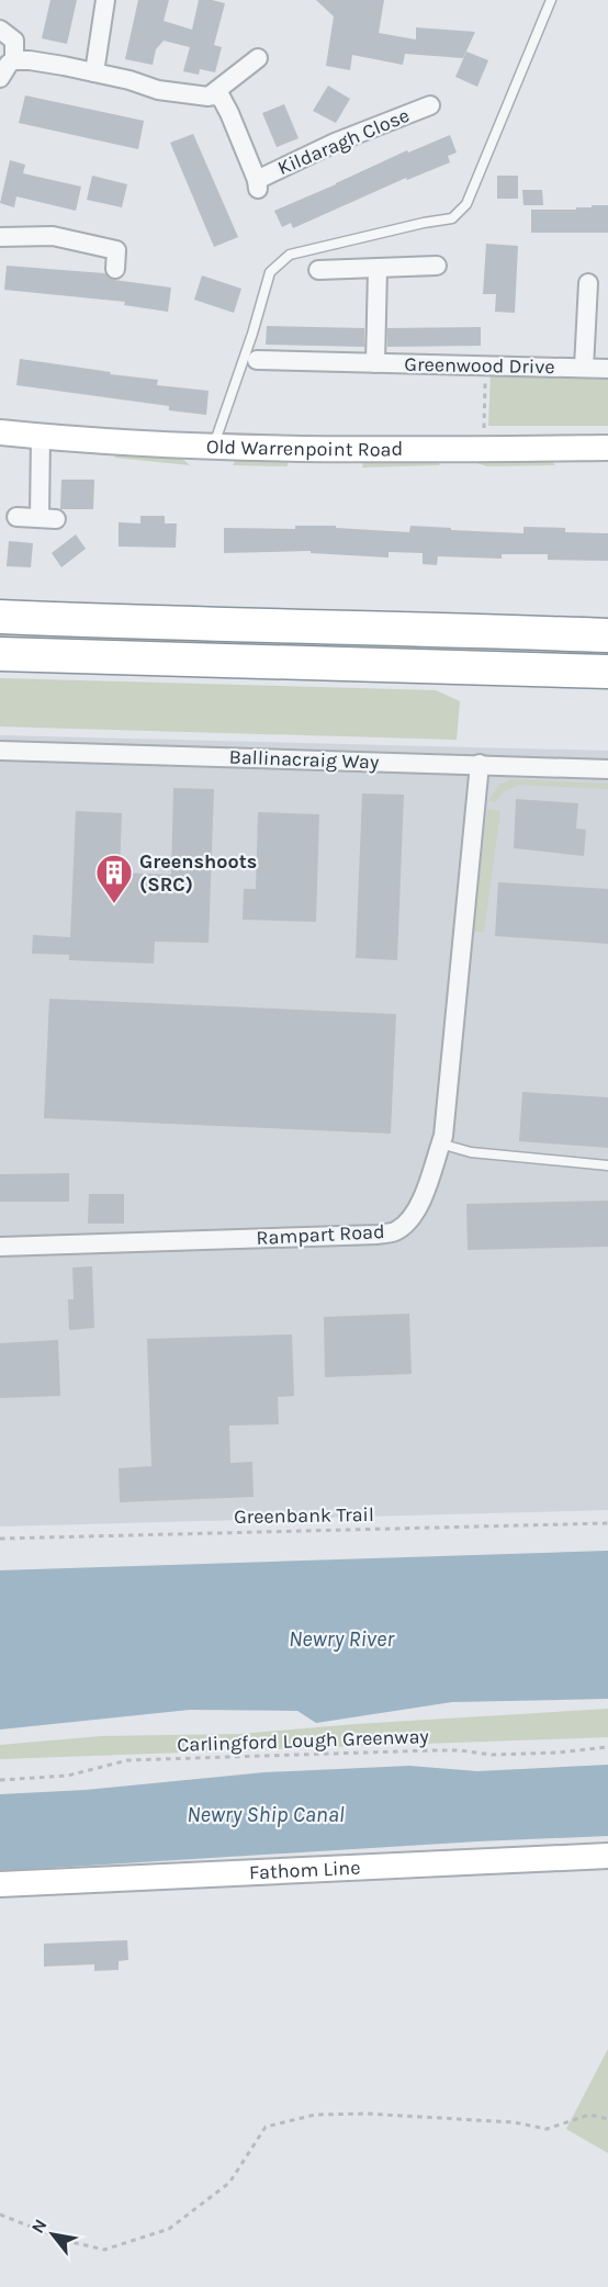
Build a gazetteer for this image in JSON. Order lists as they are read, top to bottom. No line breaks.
{"streets":{"street":["Kildaragh Close","Greenwood Drive","Old Warrenpoint Road","Ballinacraig Way","Rampart Road","Fathom Line"],"path":["Greenbank Trail","Carlingford Lough Greenway"]},"crossings":[["Ballinacraig Way","Rampart Road"]],"water":["Newry River","Newry Ship Canal"],"places":{"building":["Greenshoots (SRC)"]},"north":"top left"}
